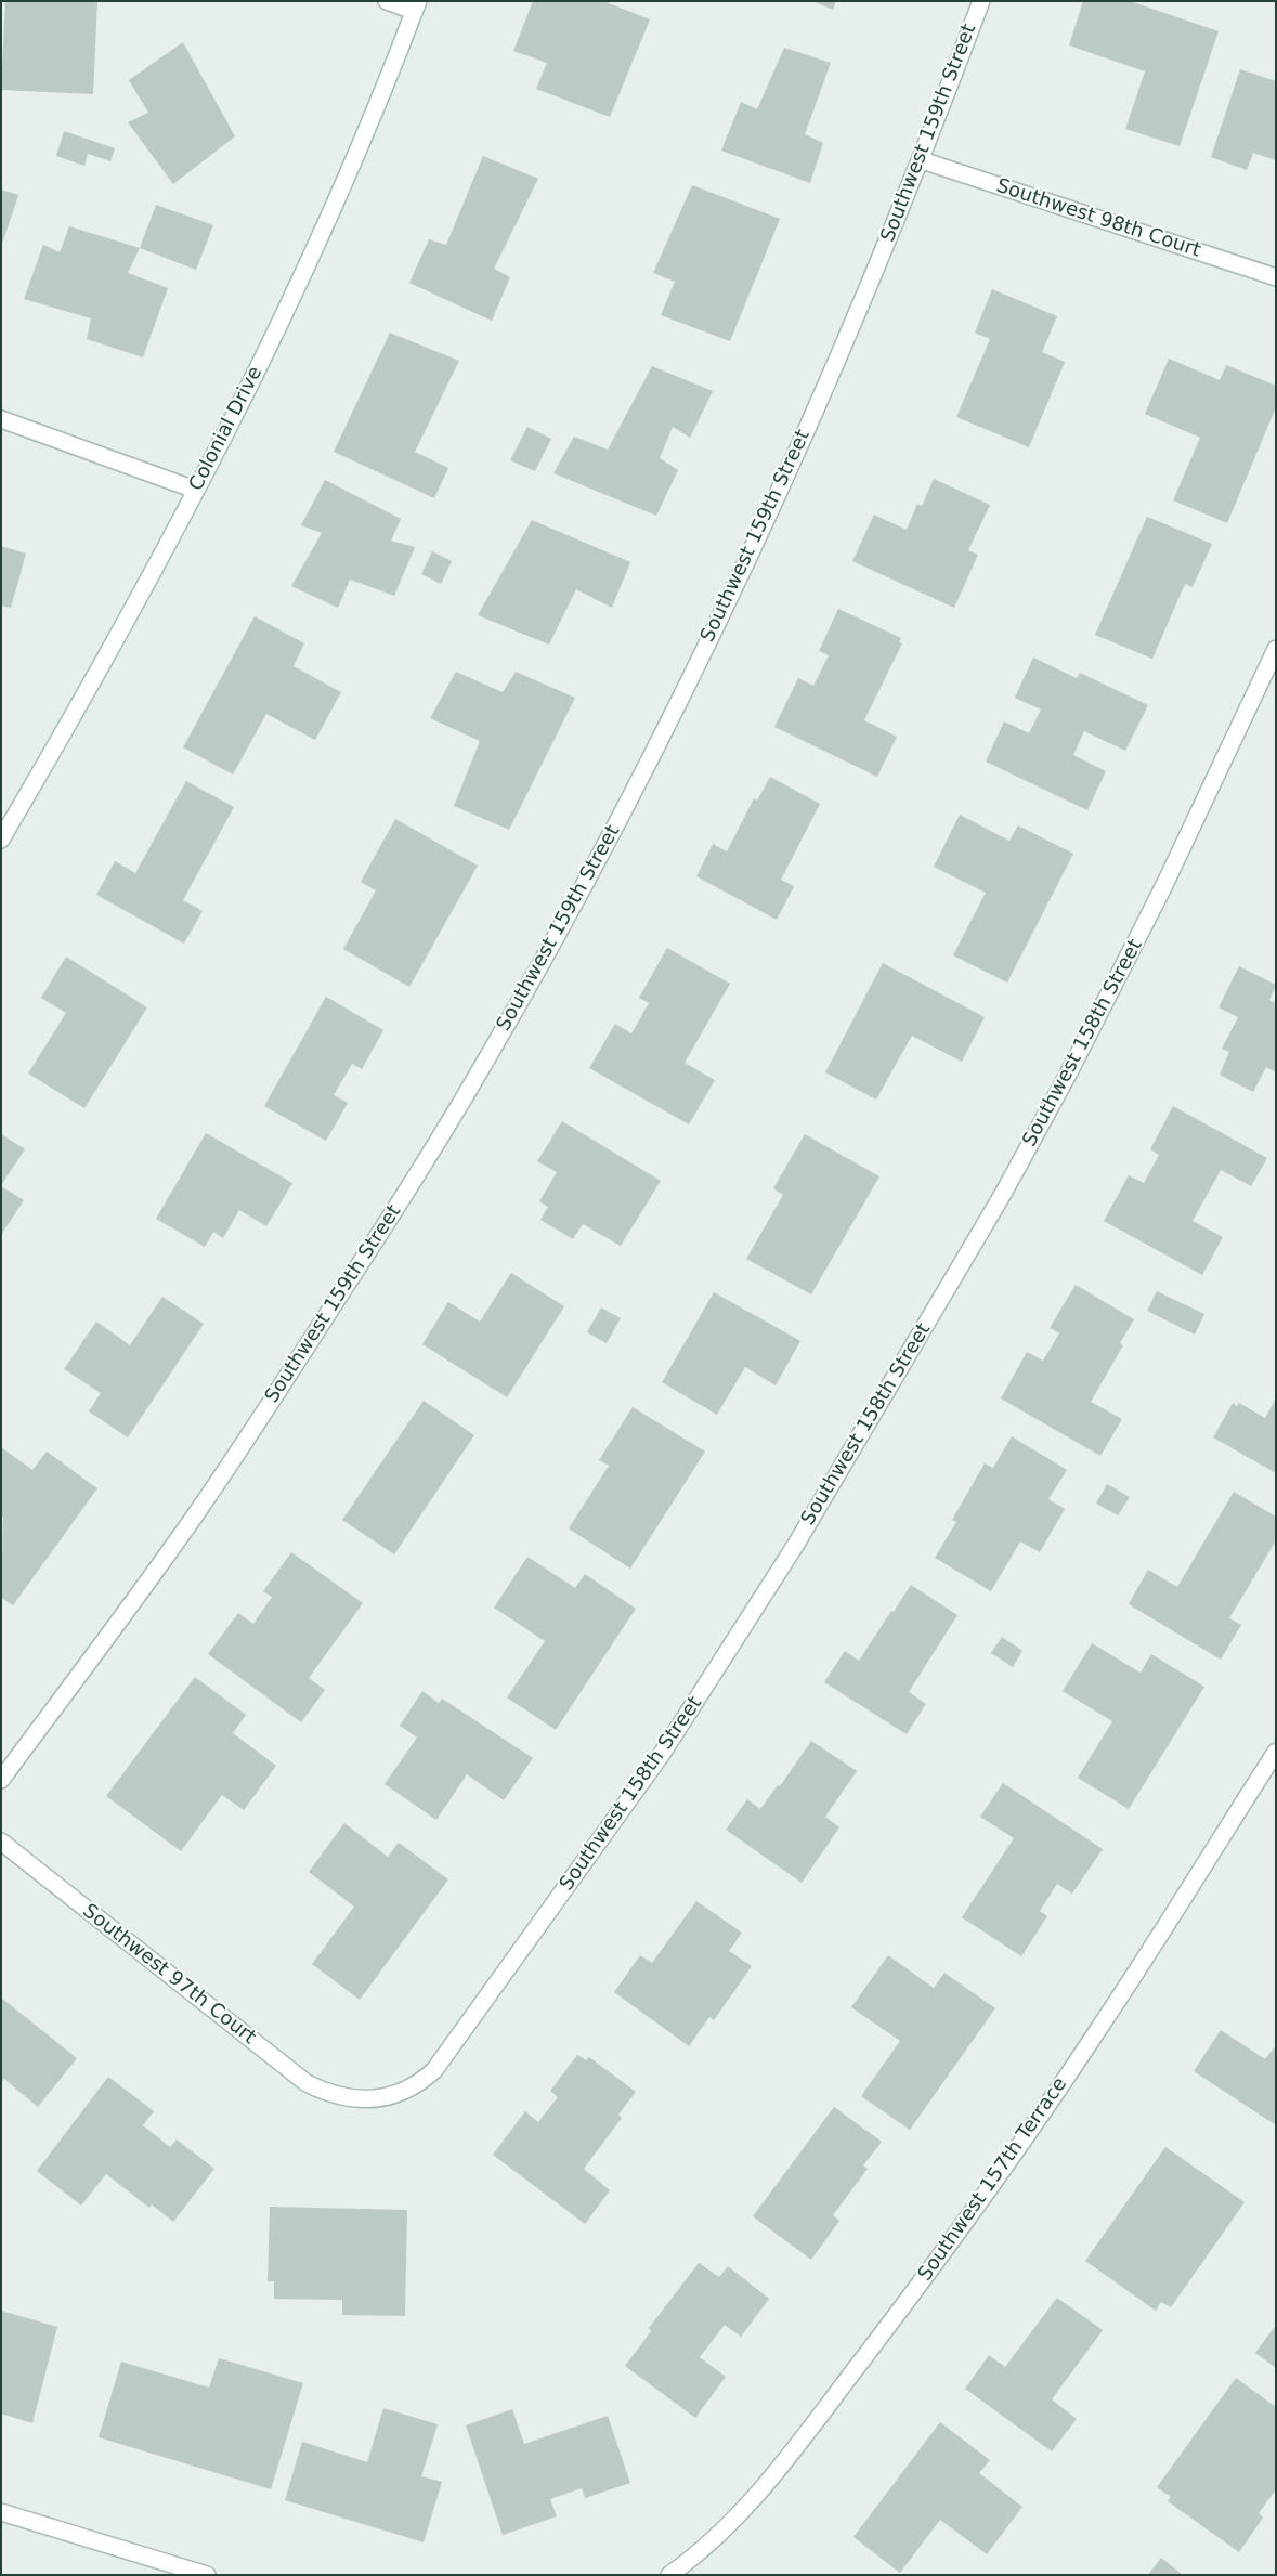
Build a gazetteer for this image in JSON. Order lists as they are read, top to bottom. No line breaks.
{"streets":{"street":["Southwest 159th Street","Southwest 98th Court","Colonial Drive","Southwest 158th Street","Southwest 97th Court","Southwest 157th Terrace"]},"crossings":[["Southwest 159th Street","Southwest 98th Court"],["Southwest 158th Street","Southwest 97th Court"]]}
